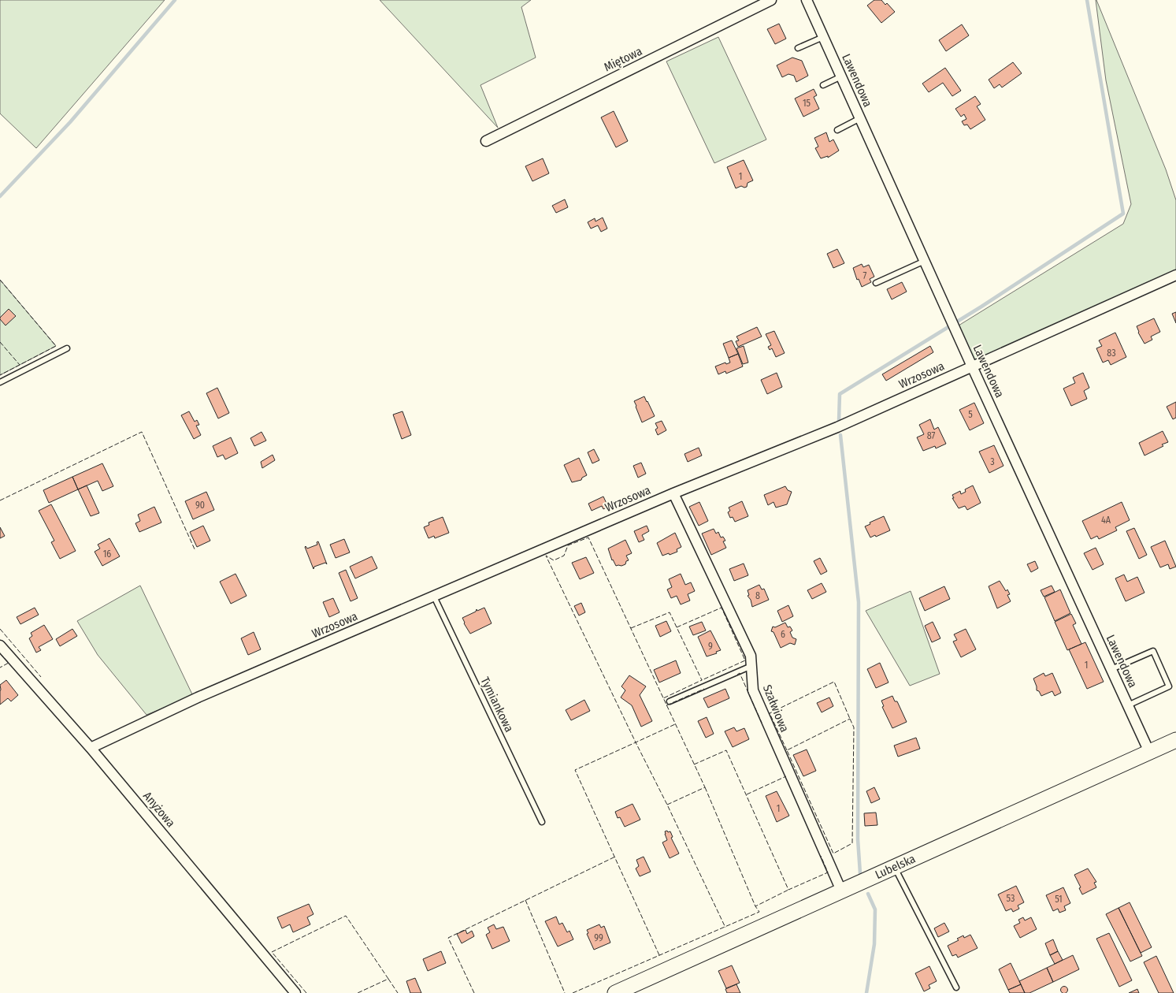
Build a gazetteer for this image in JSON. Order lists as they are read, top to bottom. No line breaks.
{"streets":{"main road":["Lubelska"],"street":["Miętowa","Lawendowa","Wrzosowa","Szałwiowa","Anyżowa"],"lane":["Tymiankowa"]},"crossings":[["Lawendowa","Wrzosowa"],["Lawendowa","Lubelska"],["Wrzosowa","Tymiankowa"],["Wrzosowa","Szałwiowa"],["Wrzosowa","Anyżowa"],["Szałwiowa","Lubelska"]],"house_numbers":["15","1","7","83","5","87","3","90","4A","16","8","6","9","1","1","53","51","99"]}
